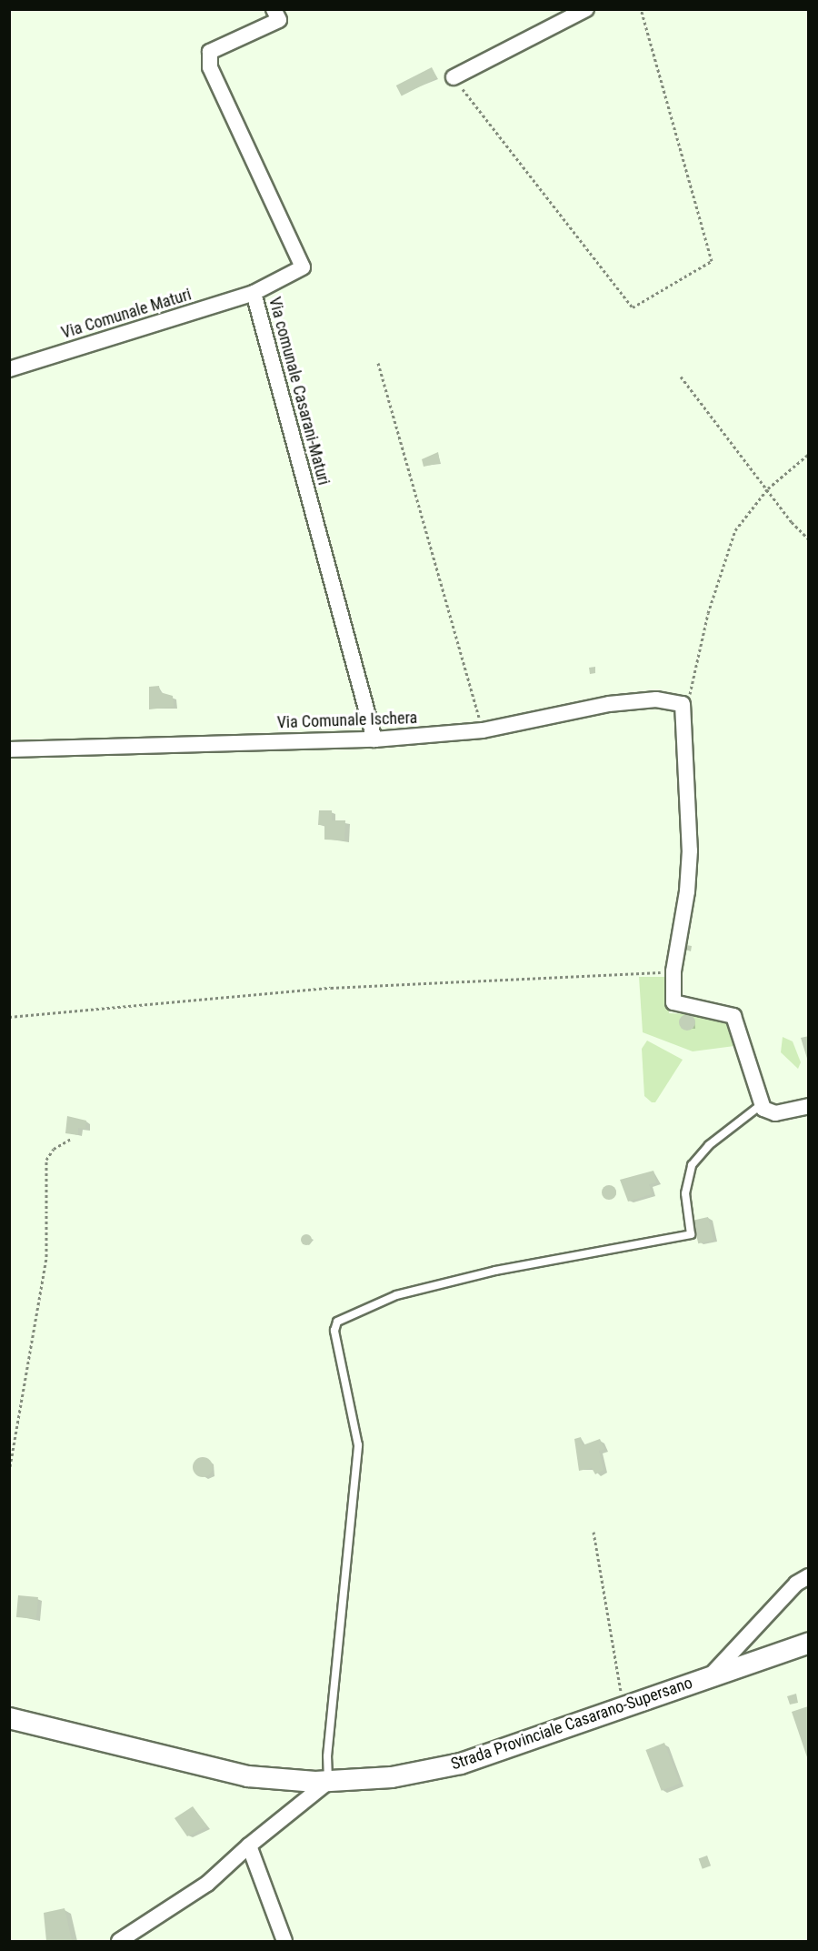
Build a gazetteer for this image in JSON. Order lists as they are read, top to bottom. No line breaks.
{"streets":{"main road":["Strada Provinciale Casarano-Supersano"],"street":["Via Comunale Maturi","Via comunale Casarani-Maturi","Via Comunale Ischera"]},"crossings":[["Via Comunale Maturi","Via comunale Casarani-Maturi"],["Via comunale Casarani-Maturi","Via Comunale Ischera"]]}
